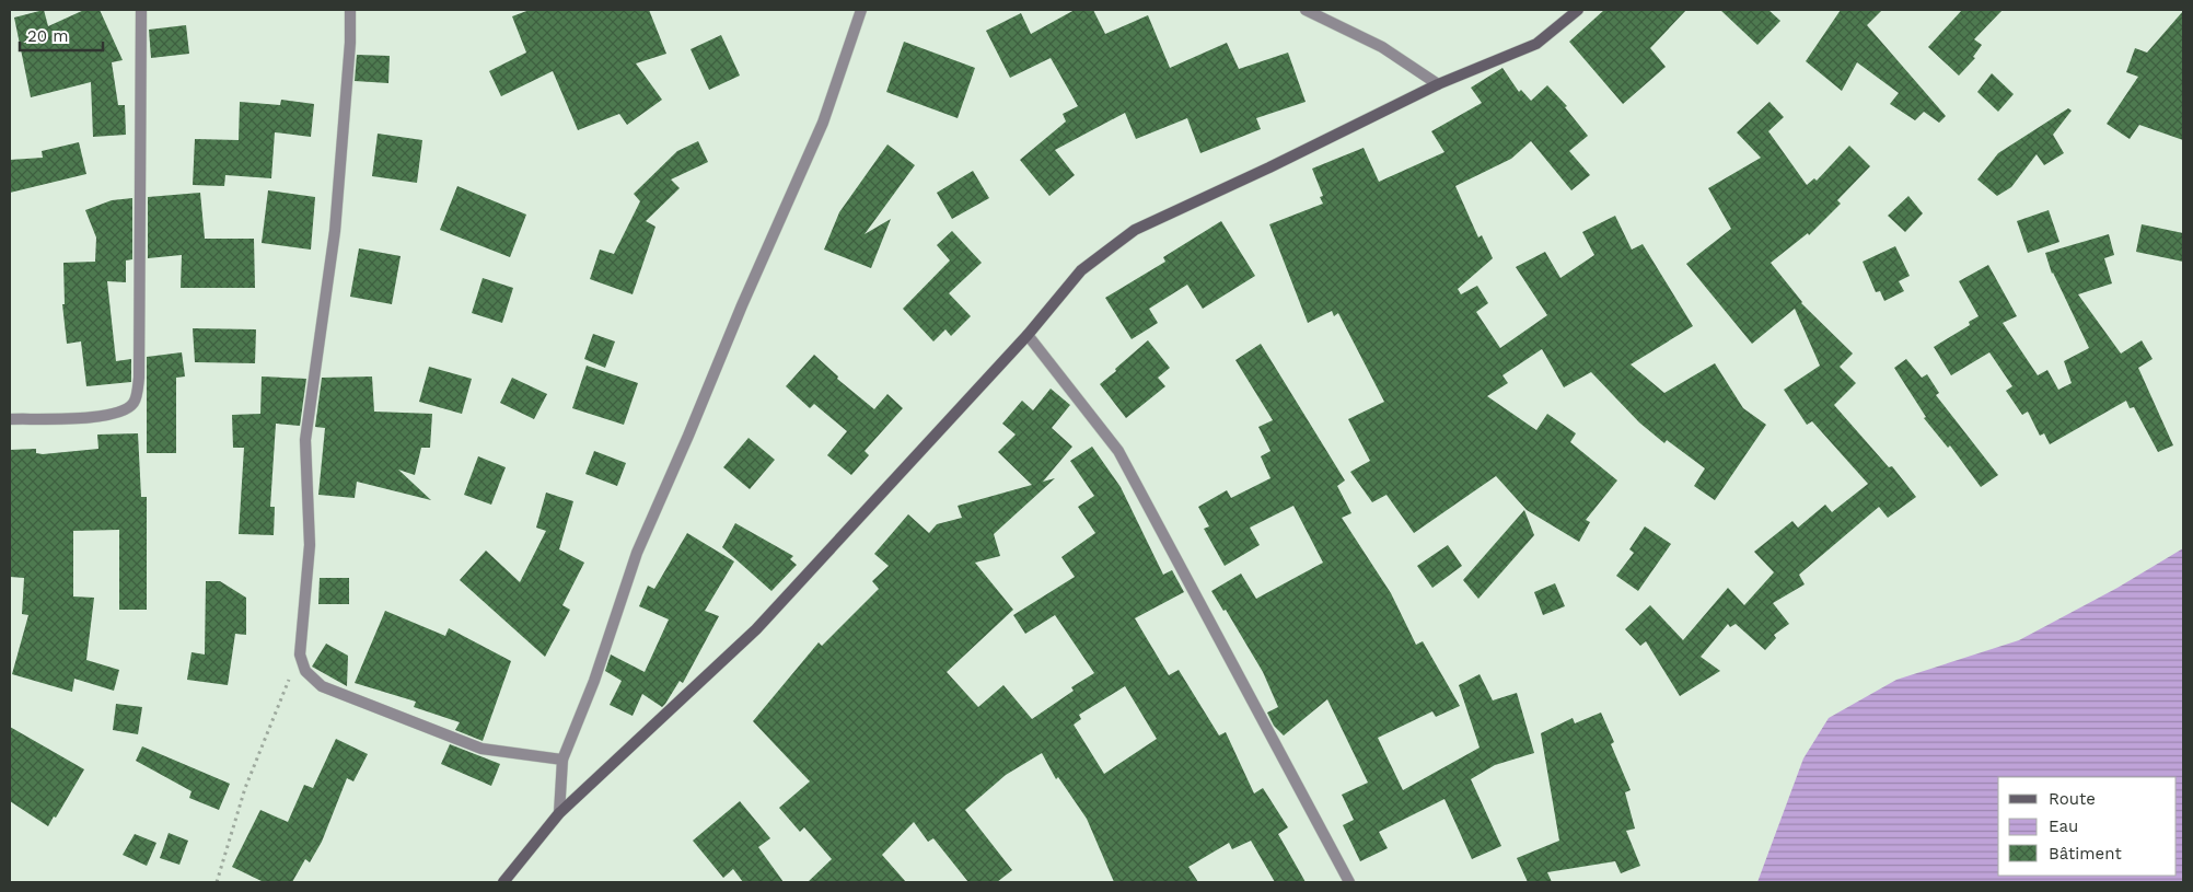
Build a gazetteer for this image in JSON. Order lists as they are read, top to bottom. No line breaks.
{"legend":["Route","Eau","Bâtiment"],"scale_bar":"20 m"}
